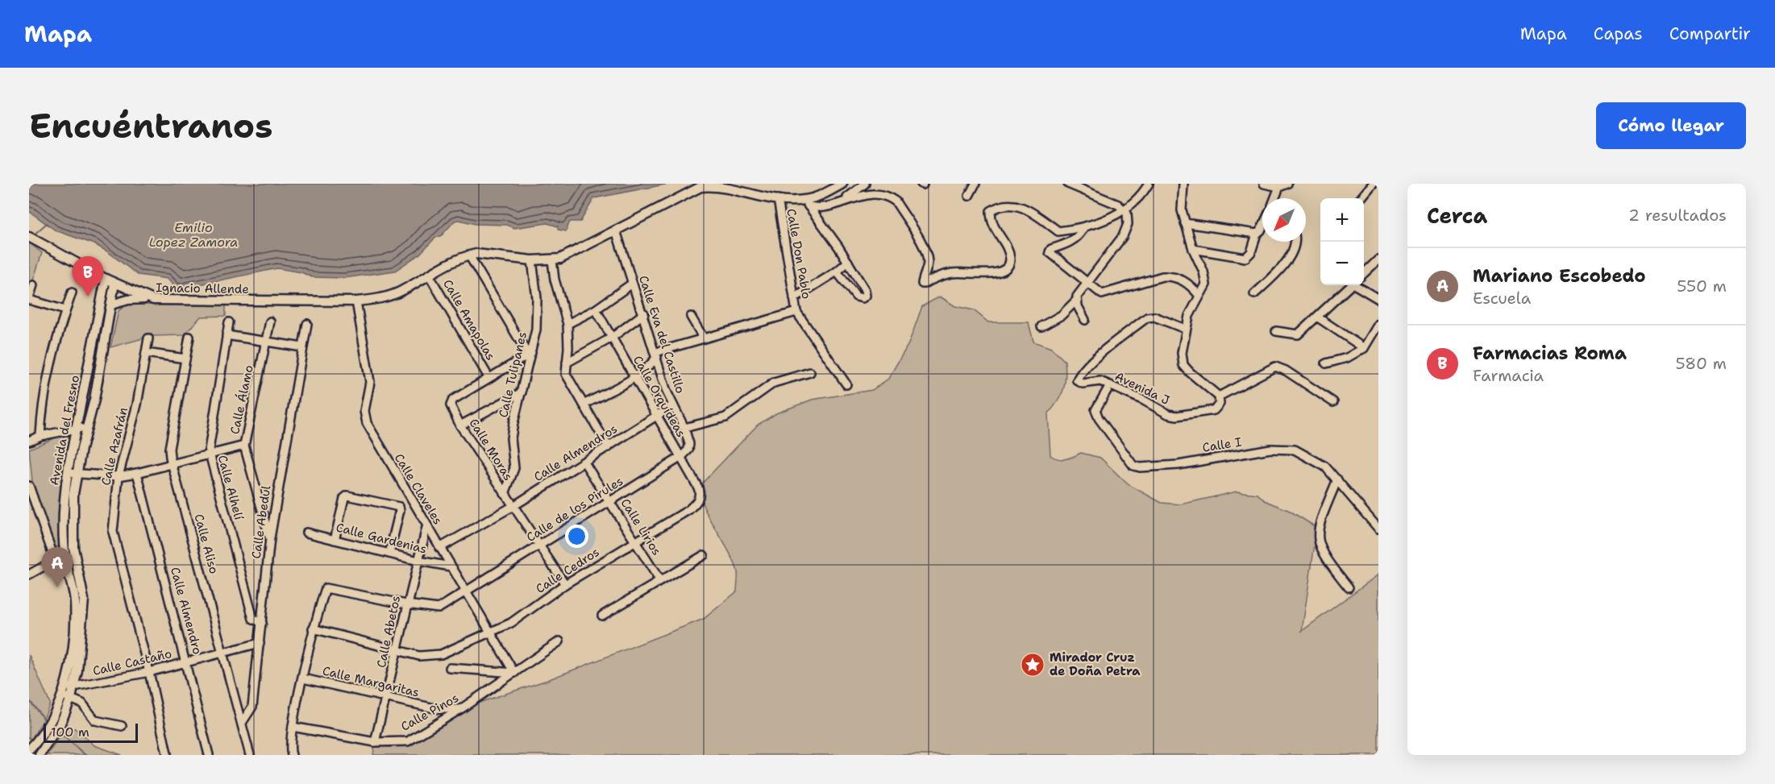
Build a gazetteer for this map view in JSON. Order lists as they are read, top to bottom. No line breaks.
{"streets":{"street":["Calle Don Pablo","Ignacio Allende","Calle Amapolas","Calle Eva del Castillo","Calle Tulipanes","Avenida J","Calle Orquídeas","Calle Álamo","Avenida del Fresno","Calle I","Calle Azafrán","Calle Moras","Calle Almendros","Calle Alhelí","Calle Claveles","Calle de los Pirules","Calle Abedul","Calle Lirios","Calle Gardenias","Calle Aliso","Calle Cedros","Calle Almendro","Calle Abetos","Calle Castaño","Calle Margaritas","Calle Pinos"]},"crossings":[["Ignacio Allende","Calle Amapolas"],["Ignacio Allende","Avenida del Fresno"],["Ignacio Allende","Calle Claveles"],["Calle Amapolas","Calle Moras"],["Calle Eva del Castillo","Calle Almendros"],["Calle Eva del Castillo","Calle de los Pirules"],["Calle Tulipanes","Calle Moras"],["Avenida J","Calle I"],["Calle Orquídeas","Calle Almendros"],["Calle Orquídeas","Calle de los Pirules"],["Calle Orquídeas","Calle Cedros"],["Calle Álamo","Calle Abedul"],["Avenida del Fresno","Calle Castaño"],["Calle Azafrán","Calle Castaño"],["Calle Moras","Calle Almendros"],["Calle Moras","Calle de los Pirules"],["Calle Moras","Calle Cedros"],["Calle Almendros","Calle Claveles"],["Calle Almendros","Calle Lirios"],["Calle Alhelí","Calle Abedul"],["Calle Claveles","Calle de los Pirules"],["Calle Claveles","Calle Gardenias"],["Calle Claveles","Calle Cedros"],["Calle Claveles","Calle Abetos"],["Calle Claveles","Calle Pinos"],["Calle de los Pirules","Calle Lirios"],["Calle de los Pirules","Calle Cedros"],["Calle de los Pirules","Calle Abetos"],["Calle Abedul","Calle Aliso"],["Calle Abedul","Calle Castaño"],["Calle Lirios","Calle Cedros"],["Calle Gardenias","Calle Abetos"],["Calle Aliso","Calle Castaño"],["Calle Cedros","Calle Abetos"],["Calle Almendro","Calle Castaño"],["Calle Abetos","Calle Margaritas"],["Calle Abetos","Calle Pinos"],["Calle Margaritas","Calle Pinos"]],"water":["Emilio Lopez Zamora"],"places":{"place":["Mirador Cruz de Doña Petra"]},"scale_bar":"100 m","north":"bottom left","page":{"header":"Mapa","nav":["Mapa","Capas","Compartir"],"buttons":"Cómo llegar","title":"Encuéntranos","heading":["Cerca","2 resultados"],"map_buttons":["+","−"],"list":[{"mark":"A","name":"Mariano Escobedo","note":"Escuela","value":"550 m"},{"mark":"B","name":"Farmacias Roma","note":"Farmacia","value":"580 m"}],"pins":["B","A"],"scale":"100 m"}}
